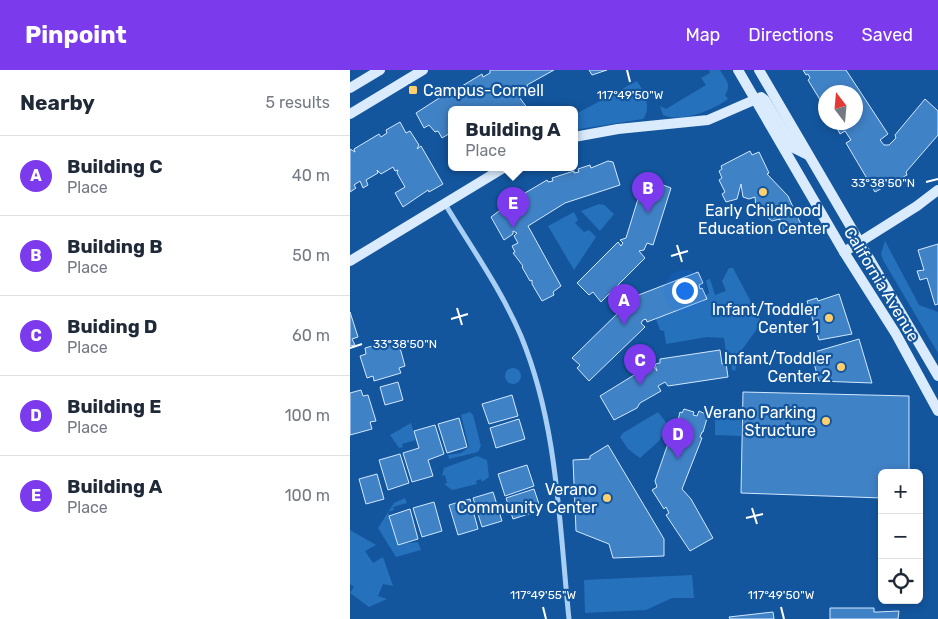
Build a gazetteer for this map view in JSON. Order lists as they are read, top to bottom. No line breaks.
{"streets":{"main road":["California Avenue"]},"places":{"transit":["Campus-Cornell"],"other":["Early Childhood Education Center","Infant/Toddler Center 1","Infant/Toddler Center 2","Verano Parking Structure","Verano Community Center"]},"north":"top","page":{"header":"Pinpoint","nav":["Map","Directions","Saved"],"heading":["Nearby","5 results"],"popup":["Building A","Place"],"list":[{"mark":"A","name":"Building C","note":"Place","value":"40 m"},{"mark":"B","name":"Building B","note":"Place","value":"50 m"},{"mark":"C","name":"Buiding D","note":"Place","value":"60 m"},{"mark":"D","name":"Building E","note":"Place","value":"100 m"},{"mark":"E","name":"Building A","note":"Place","value":"100 m"}],"pins":["B","E","A","C","D"],"map_buttons":["+","−"]},"coordinates":["117°49'50\"W","33°38'50\"N","117°49'55\"W"]}
